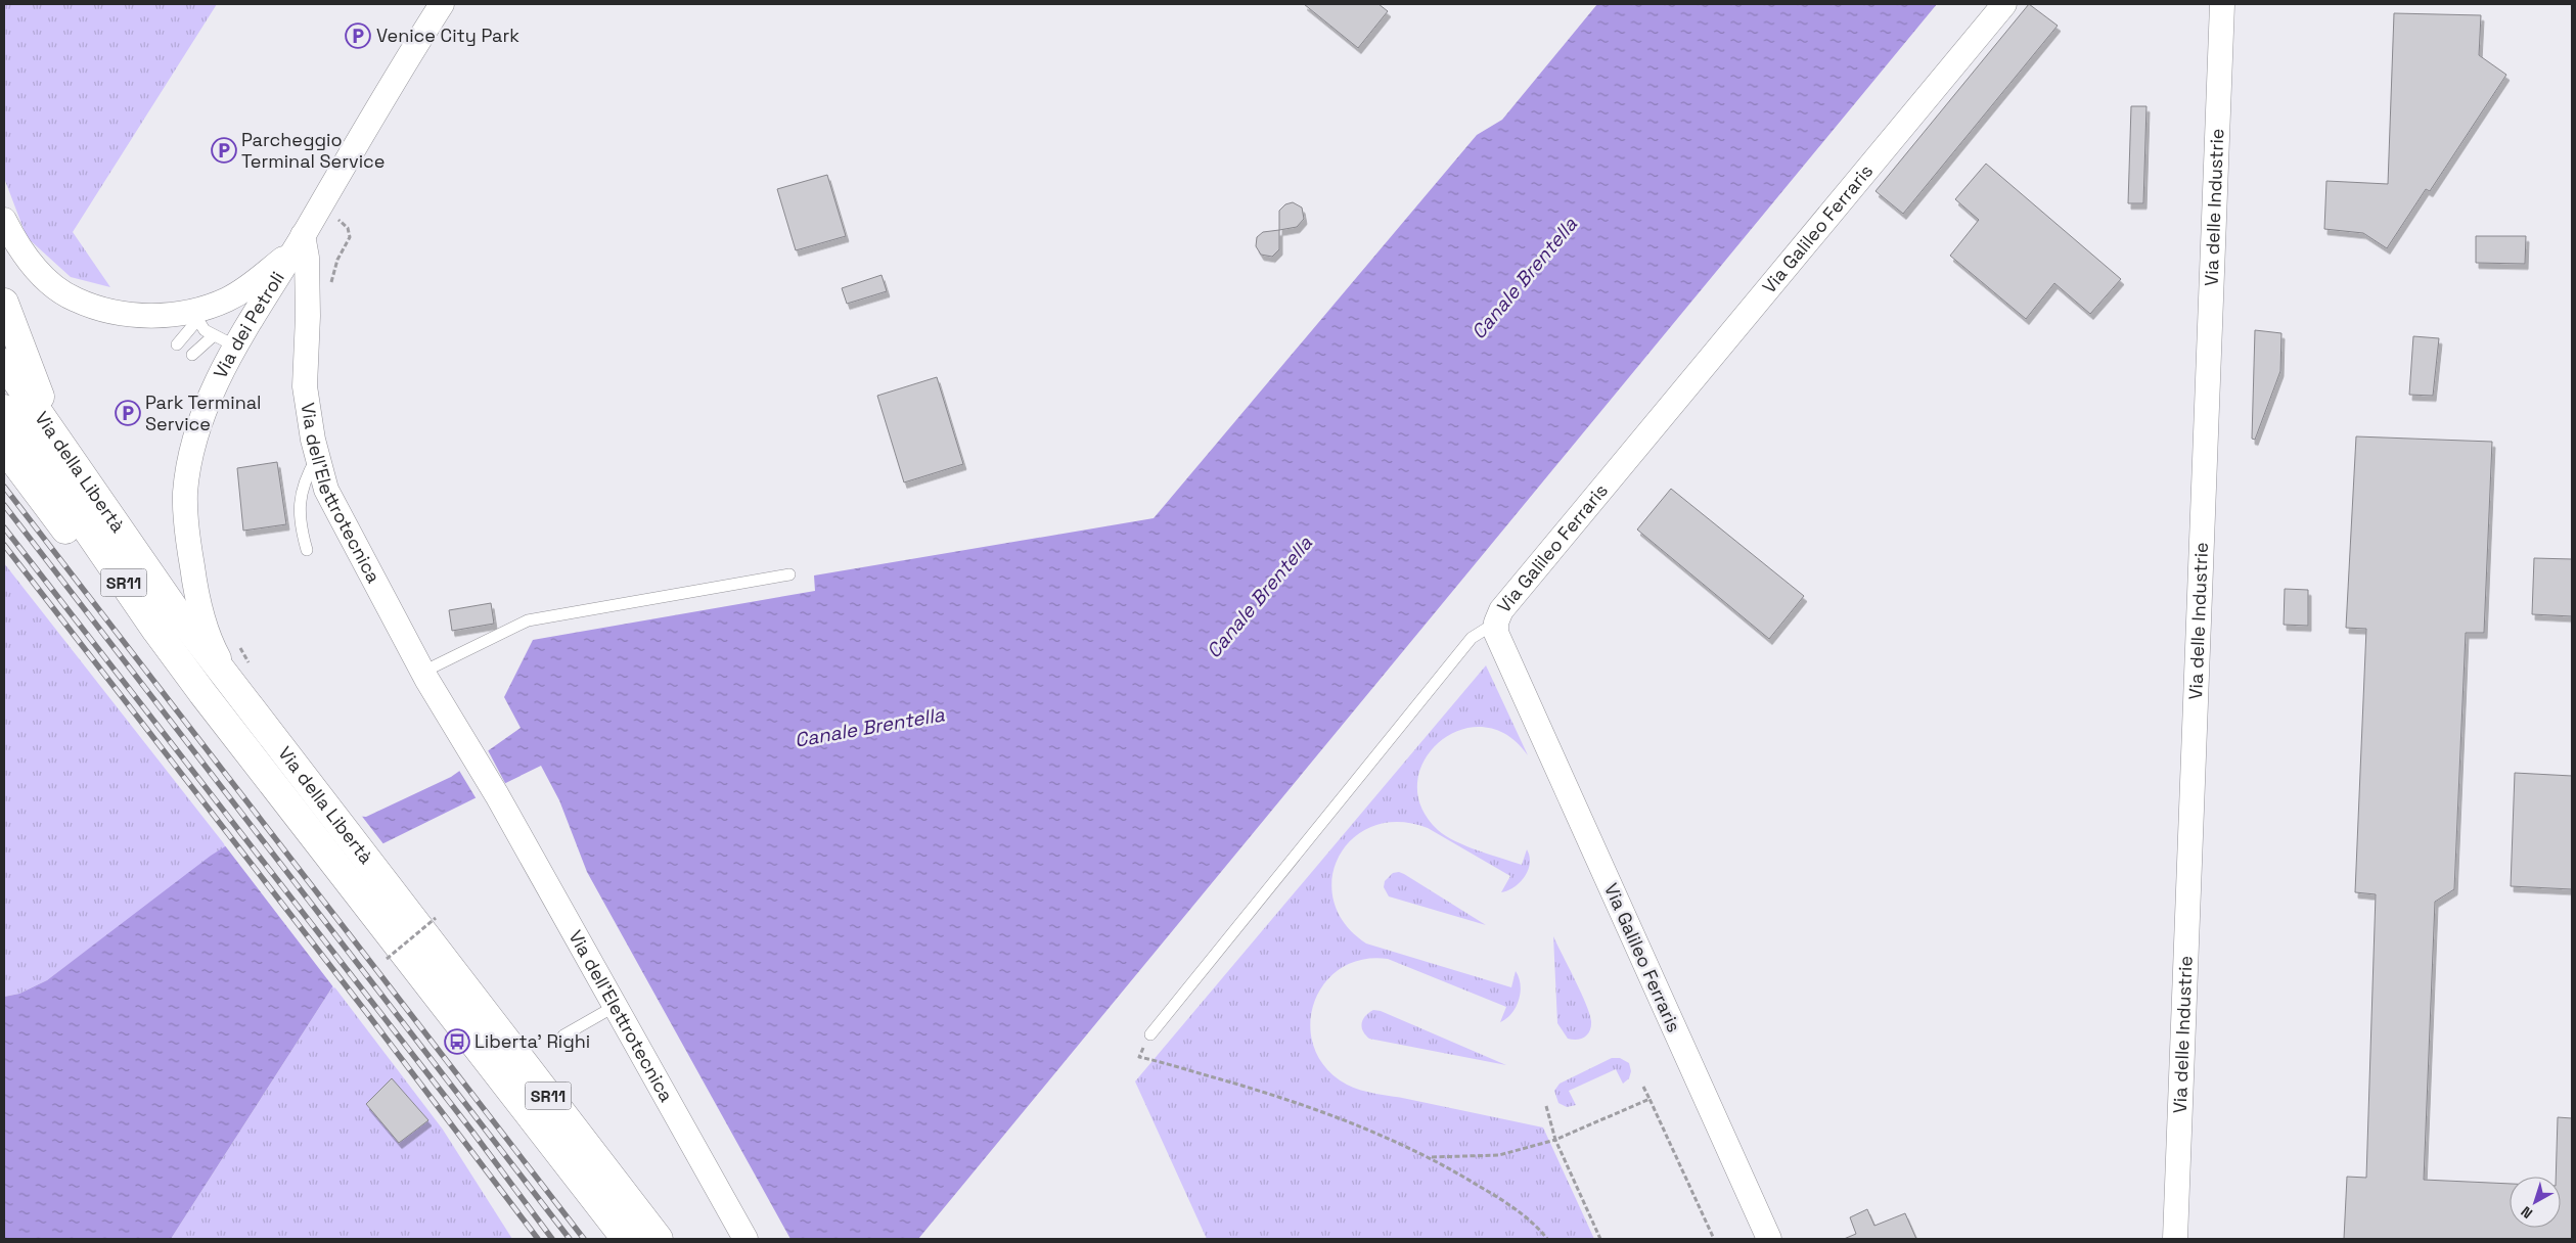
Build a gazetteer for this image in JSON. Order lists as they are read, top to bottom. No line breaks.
{"streets":{"highway":["Via della Libertà","SR11"],"street":["Via delle Industrie","Via Galileo Ferraris","Via dei Petroli","Via dell'Elettrotecnica"]},"crossings":[["Via dei Petroli","Via della Libertà"],["Via dei Petroli","Via dell'Elettrotecnica"]],"water":["Canale Brentella"],"places":{"parking":["Venice City Park","Parcheggio Terminal Service","Park Terminal Service"],"bus stop":["Liberta' Righi"]},"north":"bottom left"}
